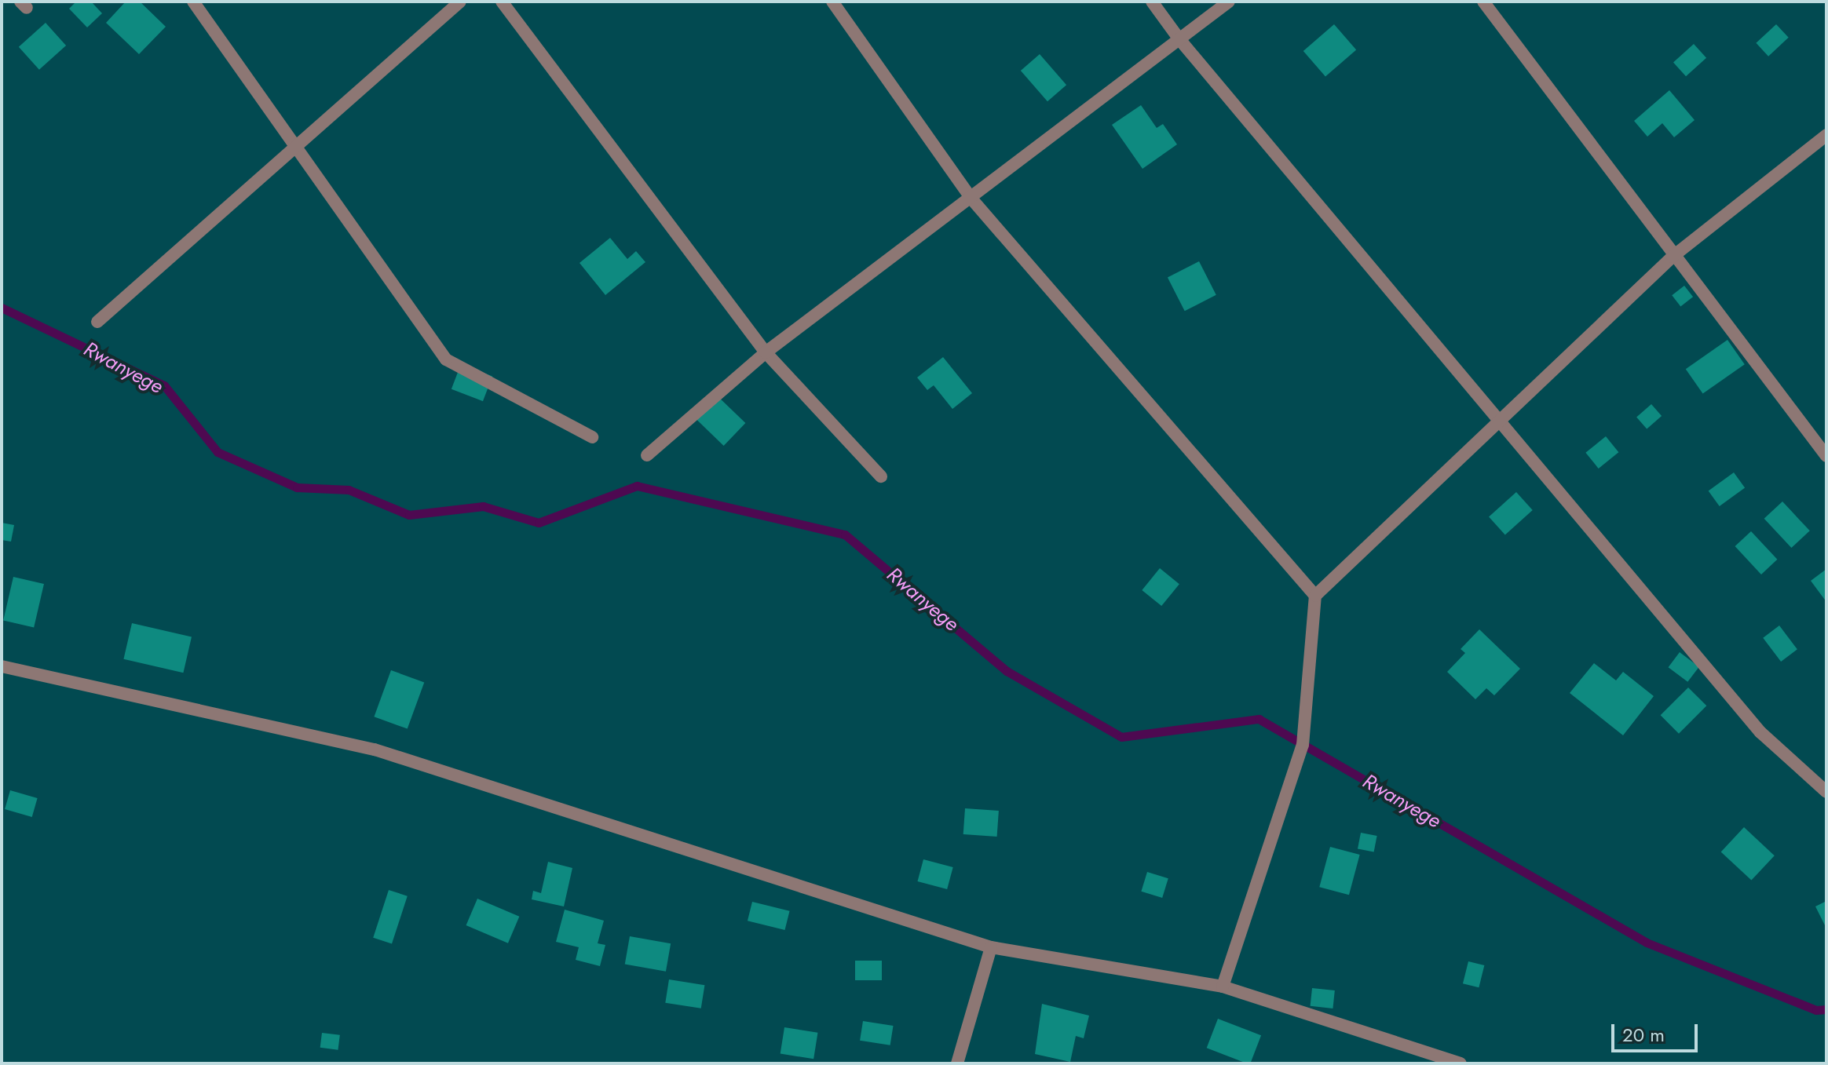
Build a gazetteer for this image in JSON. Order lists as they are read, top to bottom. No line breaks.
{"water":["Rwanyege"],"scale_bar":"20 m"}
